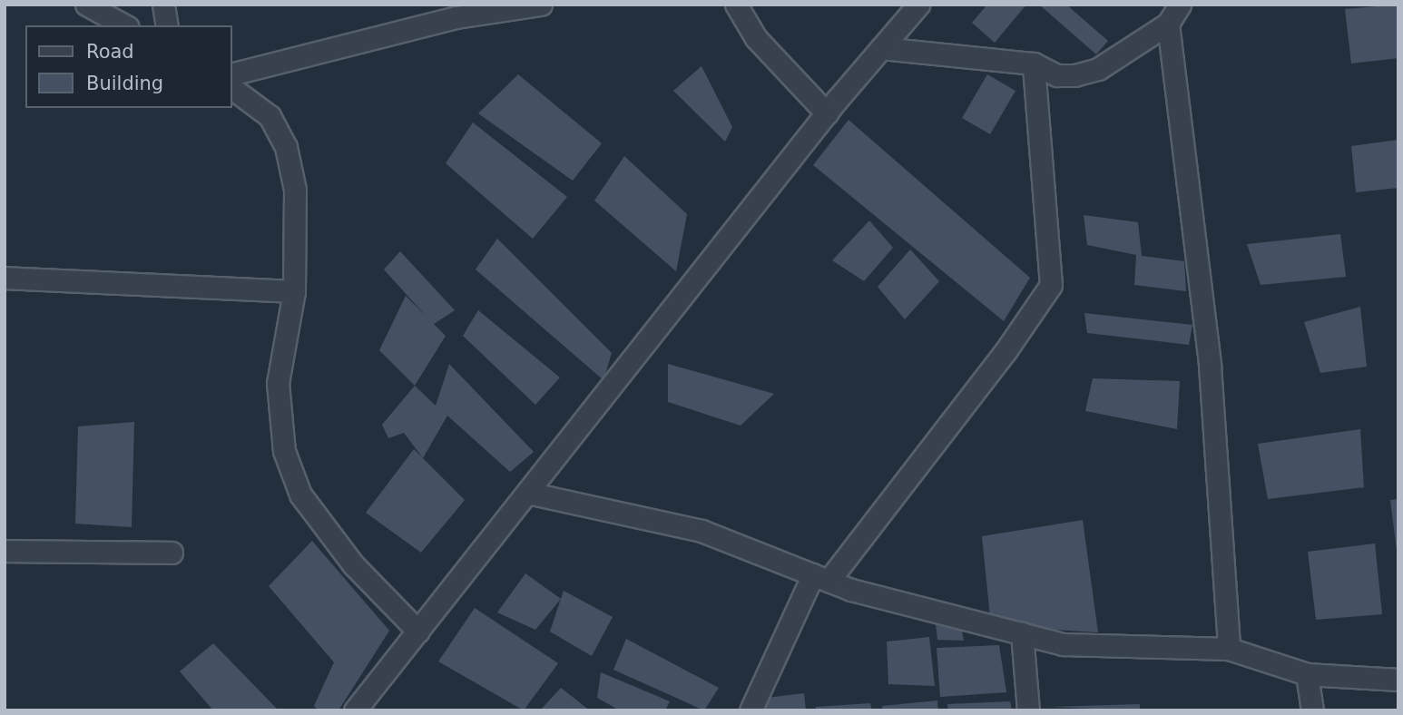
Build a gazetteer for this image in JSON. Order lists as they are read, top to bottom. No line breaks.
{"legend":["Road","Building"]}
